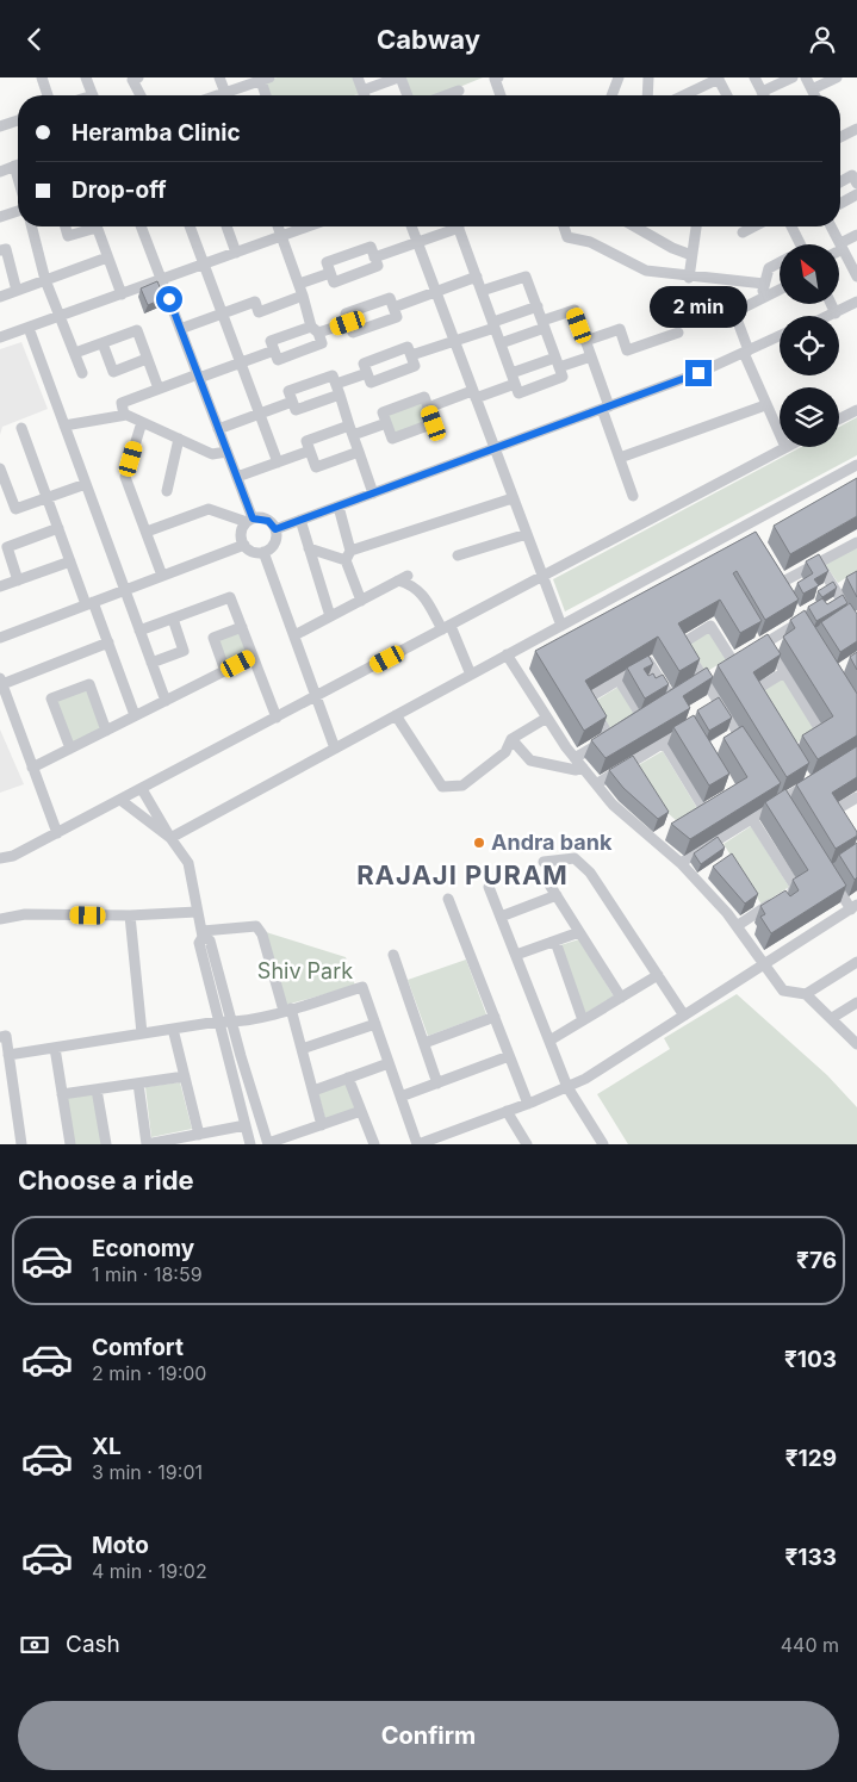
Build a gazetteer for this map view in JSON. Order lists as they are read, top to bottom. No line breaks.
{"districts":["RAJAJI PURAM"],"parks":["Shiv Park"],"places":["Andra bank"],"north":"top left","page":{"header":"Cabway","banner":["Heramba Clinic","Drop-off"],"bubble":"2 min","heading":"Choose a ride","list":[{"name":"Economy","note":"1 min · 18:59","value":"₹76"},{"name":"Comfort","note":"2 min · 19:00","value":"₹103"},{"name":"XL","note":"3 min · 19:01","value":"₹129"},{"name":"Moto","note":"4 min · 19:02","value":"₹133"}],"pay":["Cash","440 m"],"buttons":"Confirm"}}
